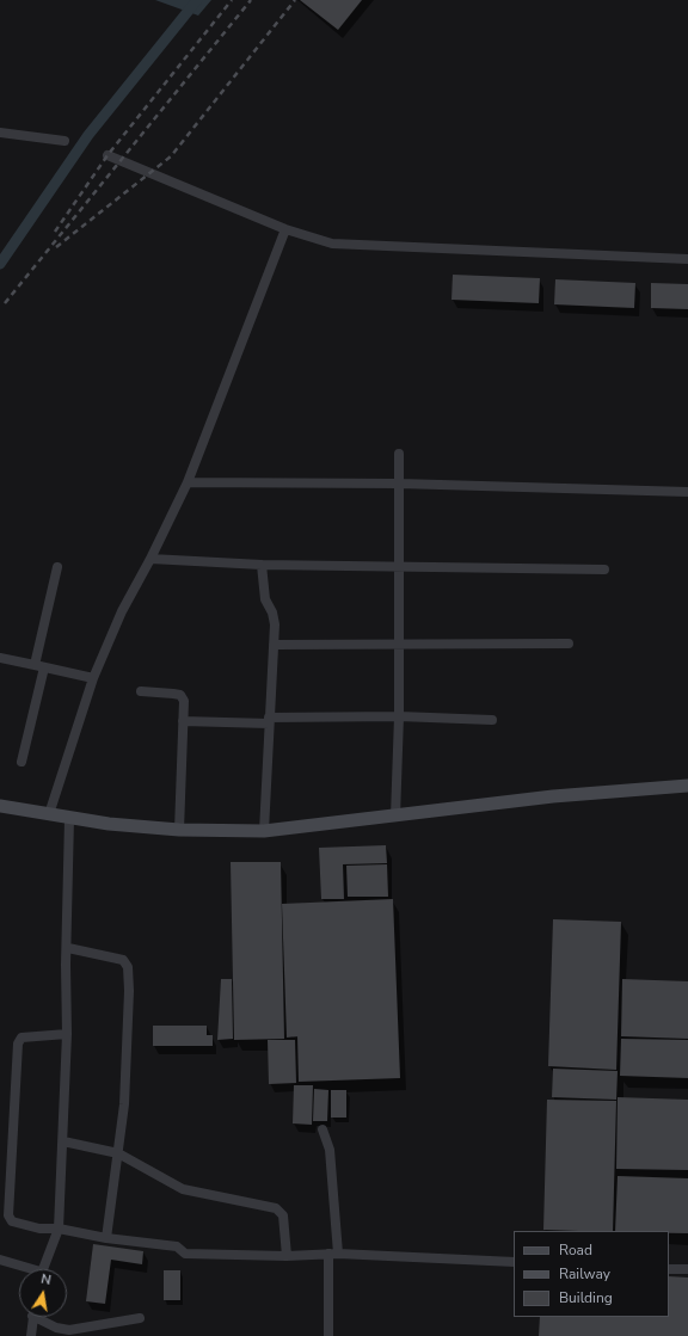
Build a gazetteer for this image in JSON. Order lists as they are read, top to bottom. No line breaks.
{"legend":["Road","Railway","Building"],"north":"top"}
